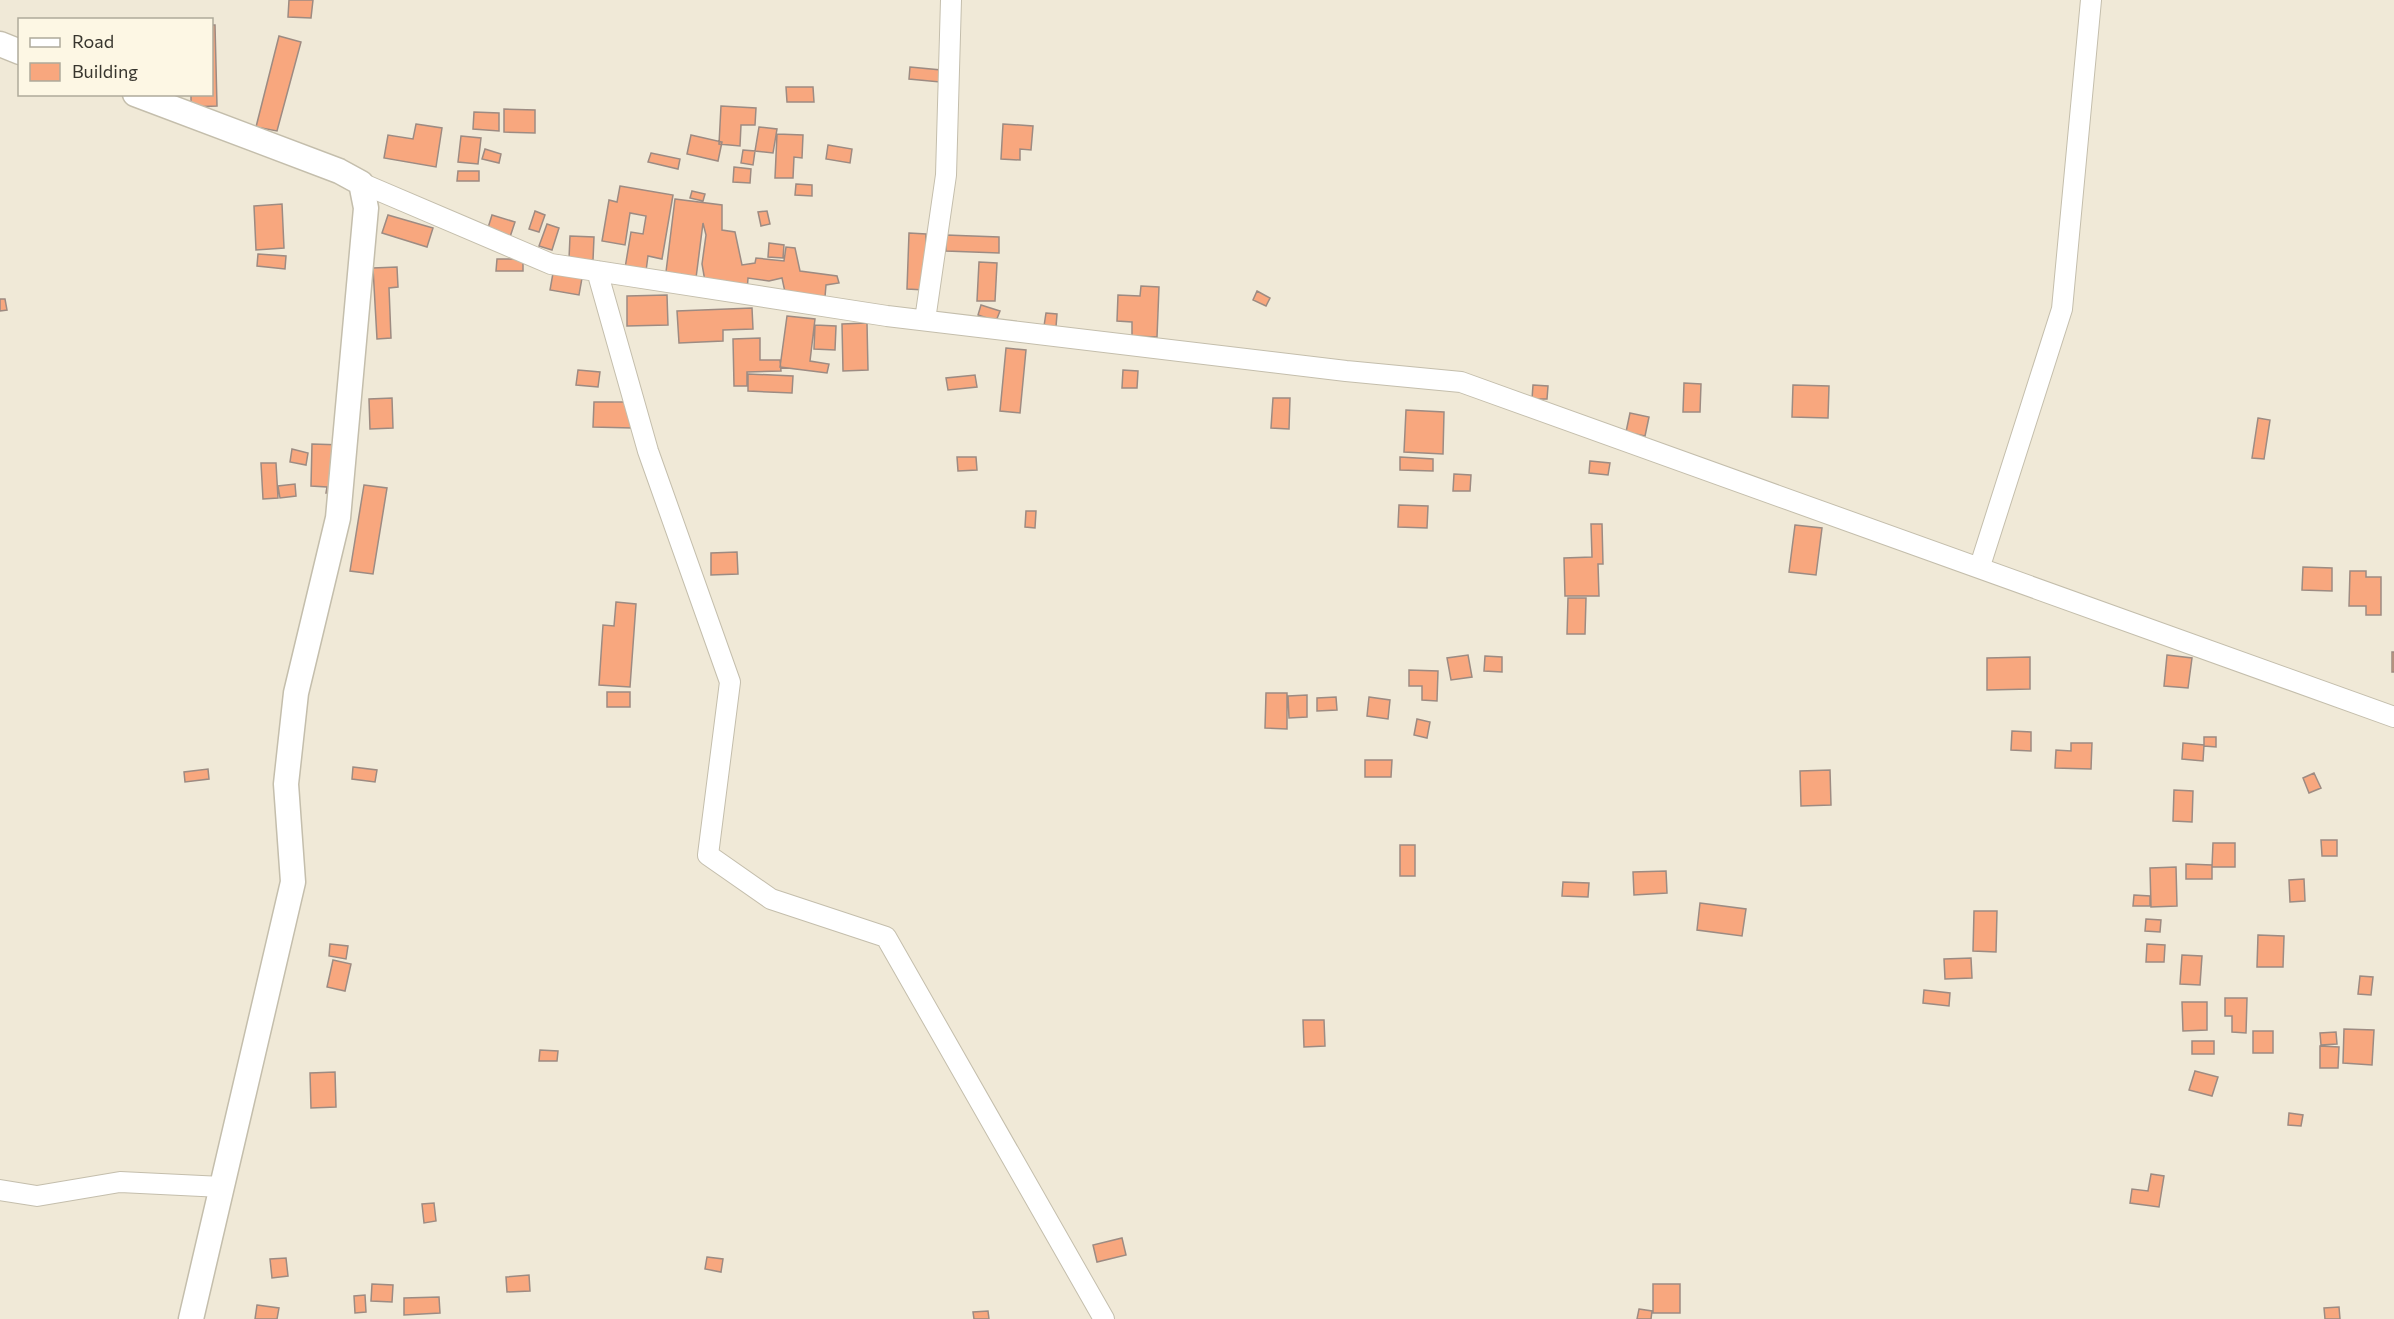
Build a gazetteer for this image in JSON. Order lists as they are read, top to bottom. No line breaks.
{"legend":["Road","Building"]}
